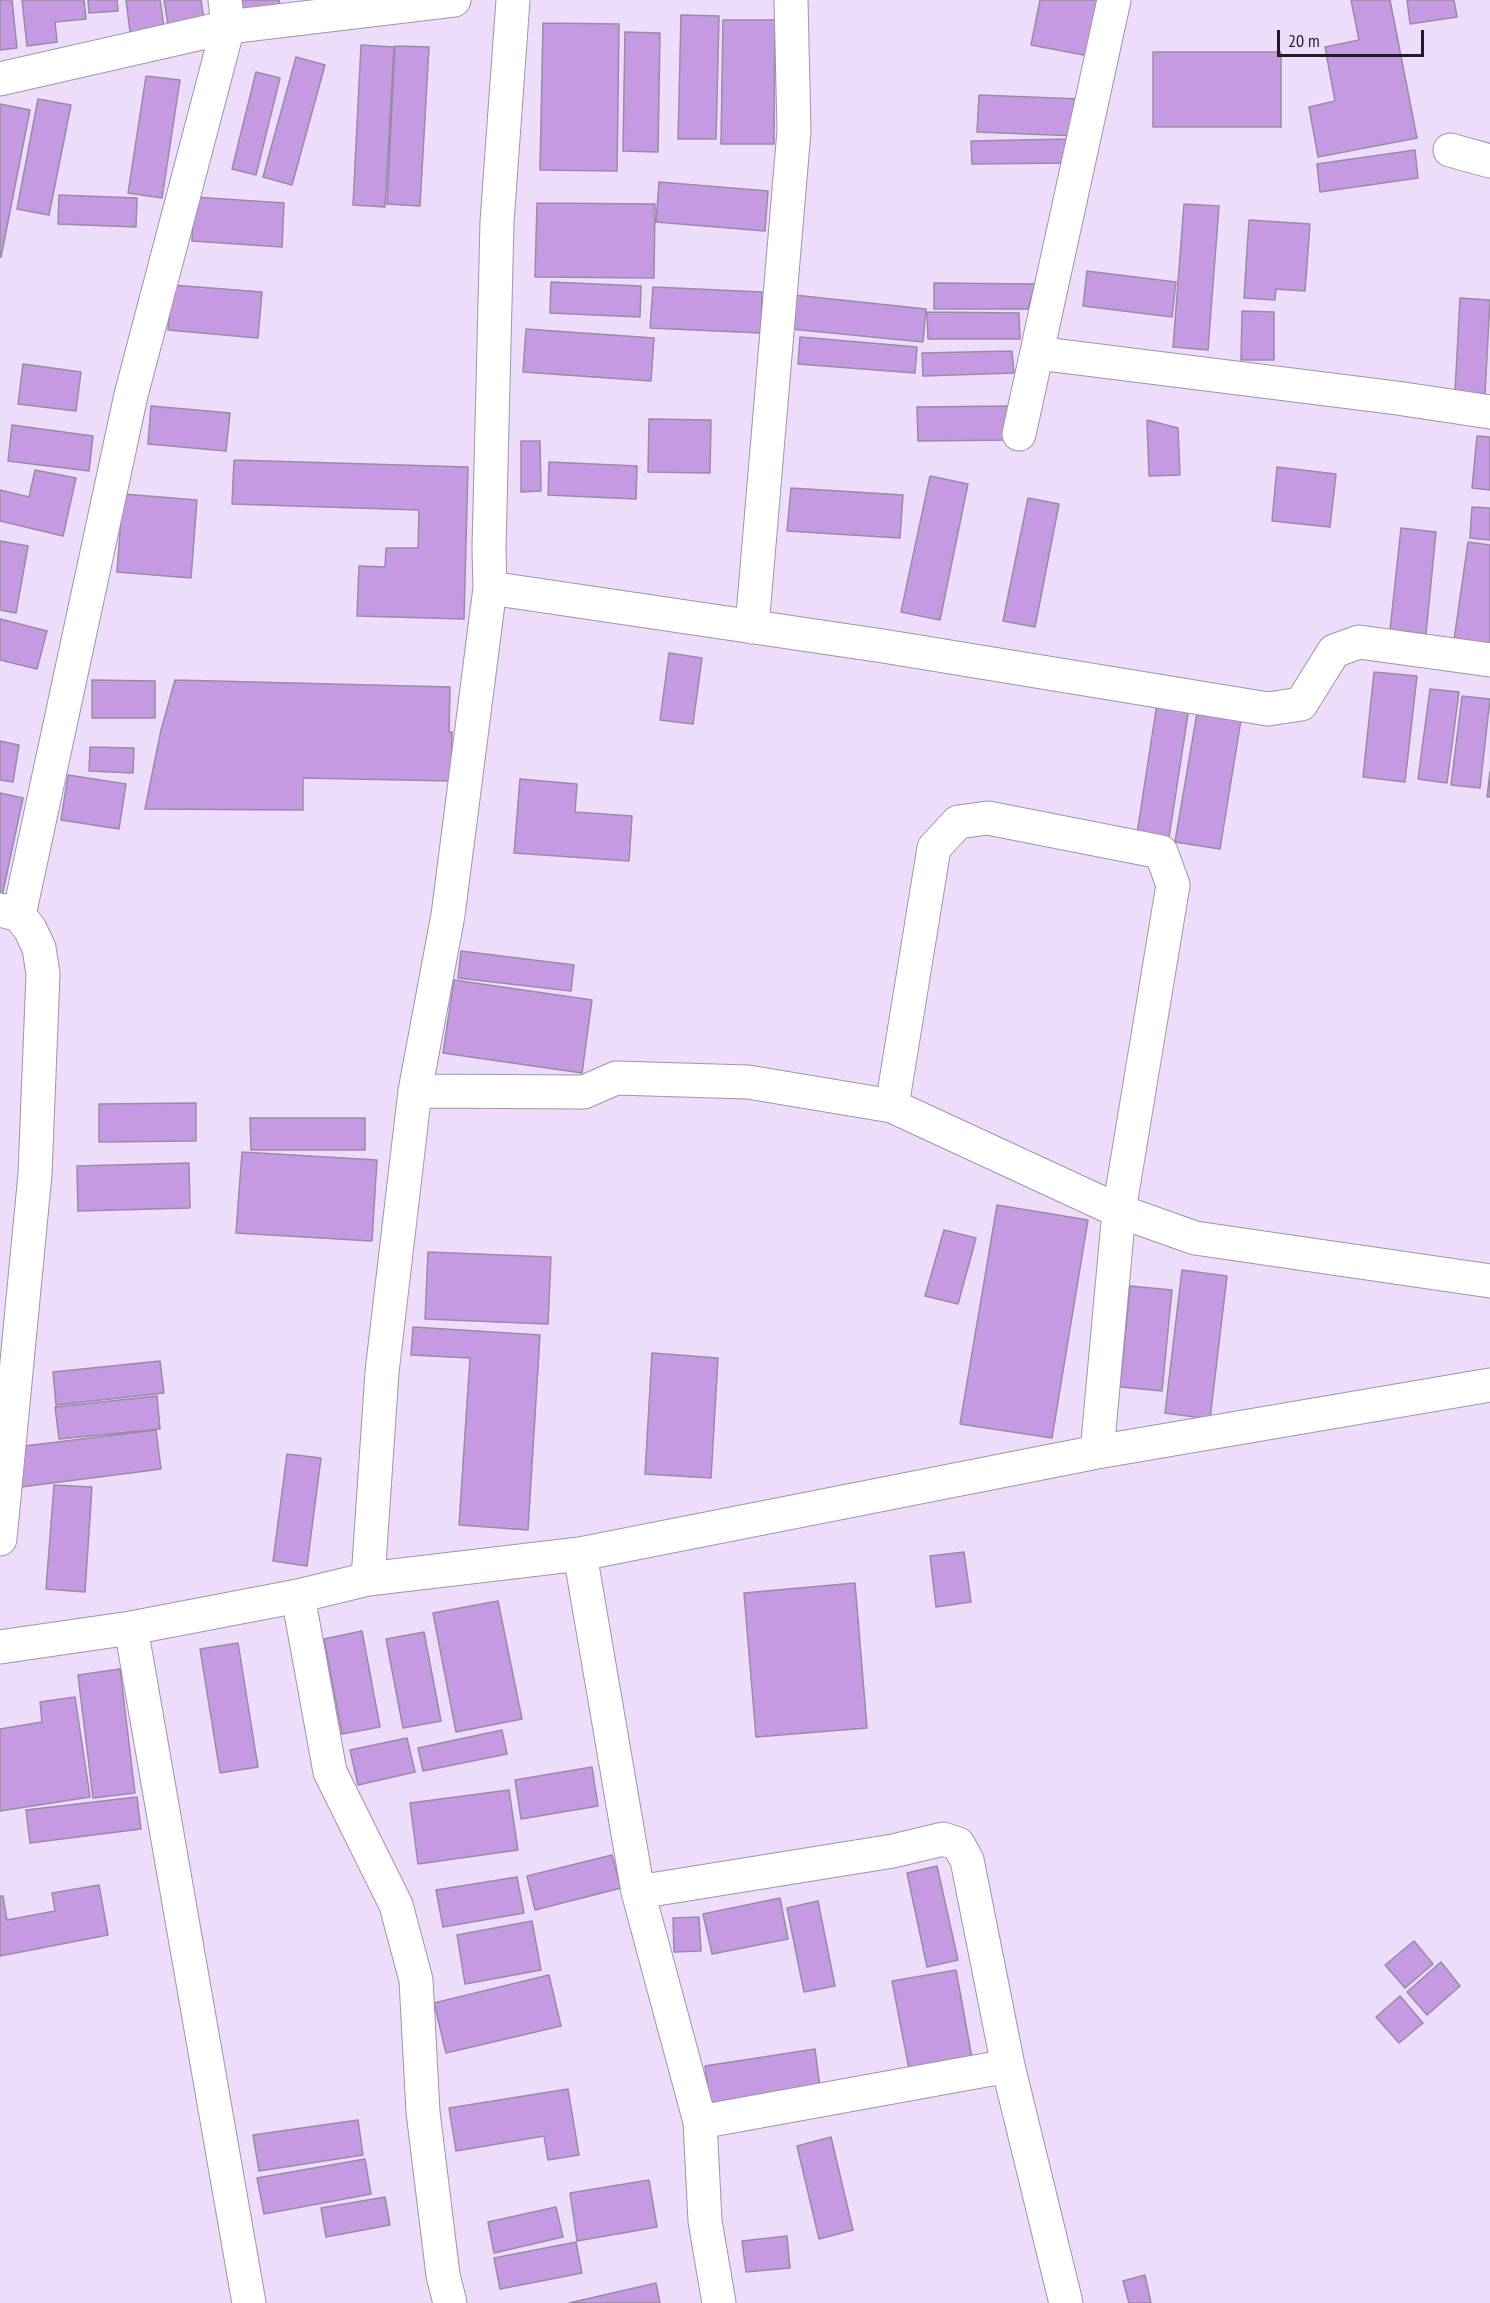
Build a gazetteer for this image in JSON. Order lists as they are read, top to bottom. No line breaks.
{"scale_bar":"20 m"}
